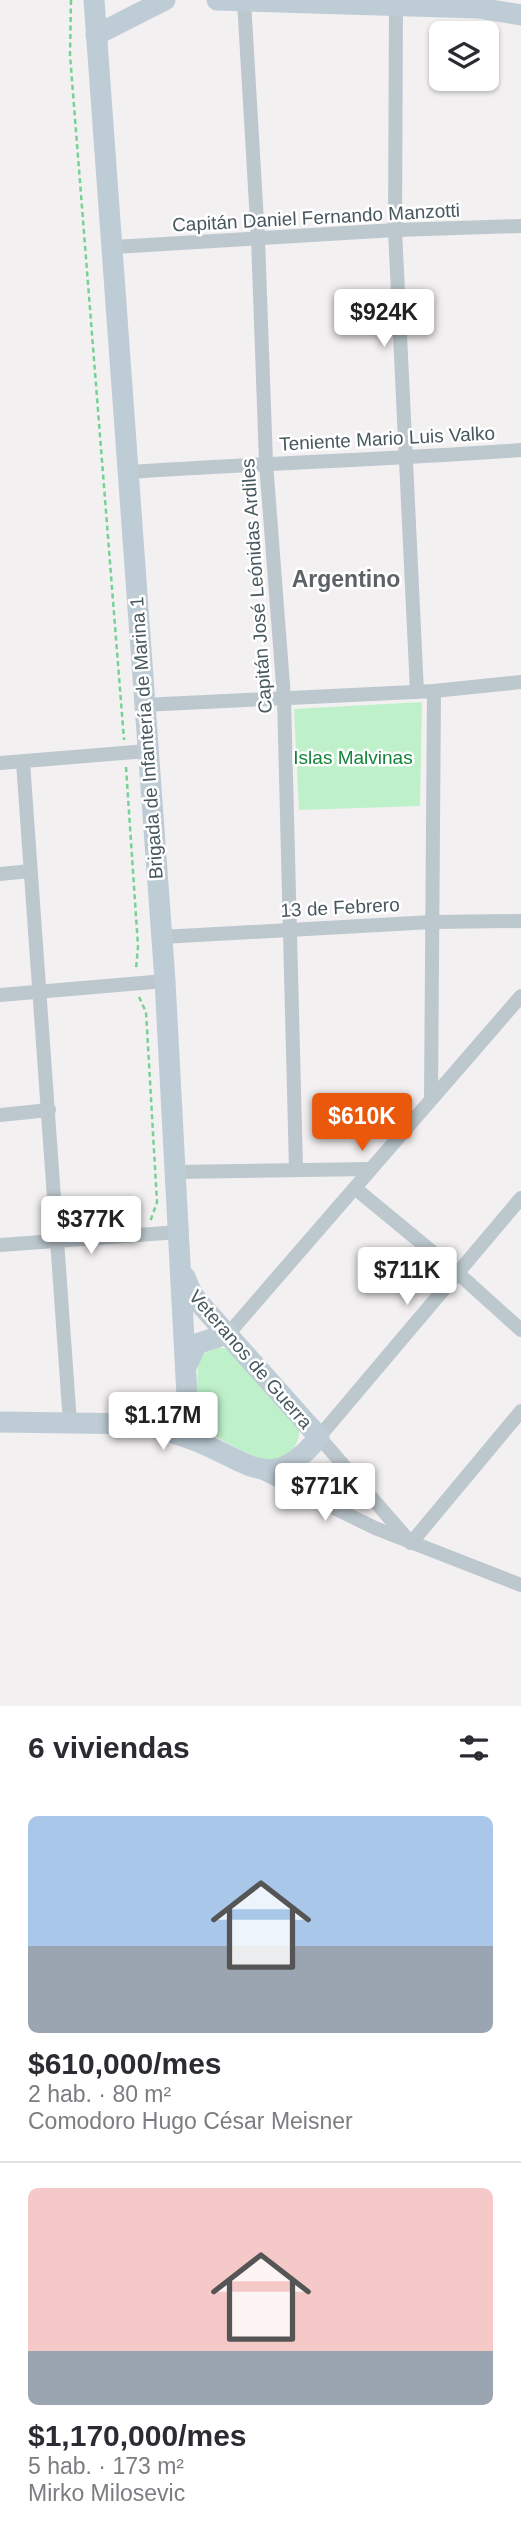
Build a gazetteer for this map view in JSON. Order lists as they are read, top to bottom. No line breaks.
{"streets":{"street":["Capitán Daniel Fernando Manzotti","Teniente Mario Luis Valko","Capitán José Leónidas Ardiles","Brigada de Infantería de Marina 1","13 de Febrero","Veteranos de Guerra"]},"crossings":[["Capitán Daniel Fernando Manzotti","Capitán José Leónidas Ardiles"],["Capitán Daniel Fernando Manzotti","Brigada de Infantería de Marina 1"],["Teniente Mario Luis Valko","Capitán José Leónidas Ardiles"],["Teniente Mario Luis Valko","Brigada de Infantería de Marina 1"],["Capitán José Leónidas Ardiles","13 de Febrero"],["Brigada de Infantería de Marina 1","13 de Febrero"],["Brigada de Infantería de Marina 1","Veteranos de Guerra"]],"districts":["Argentino"],"parks":["Islas Malvinas"],"page":{"price":["$924K","$610K","$377K","$711K","$1.17M","$771K"],"heading":"6 viviendas","list":[{"name":"$610,000/mes","note":"2 hab. · 80 m² · Comodoro Hugo César Meisner"},{"name":"$1,170,000/mes","note":"5 hab. · 173 m² · Mirko Milosevic"}]}}
